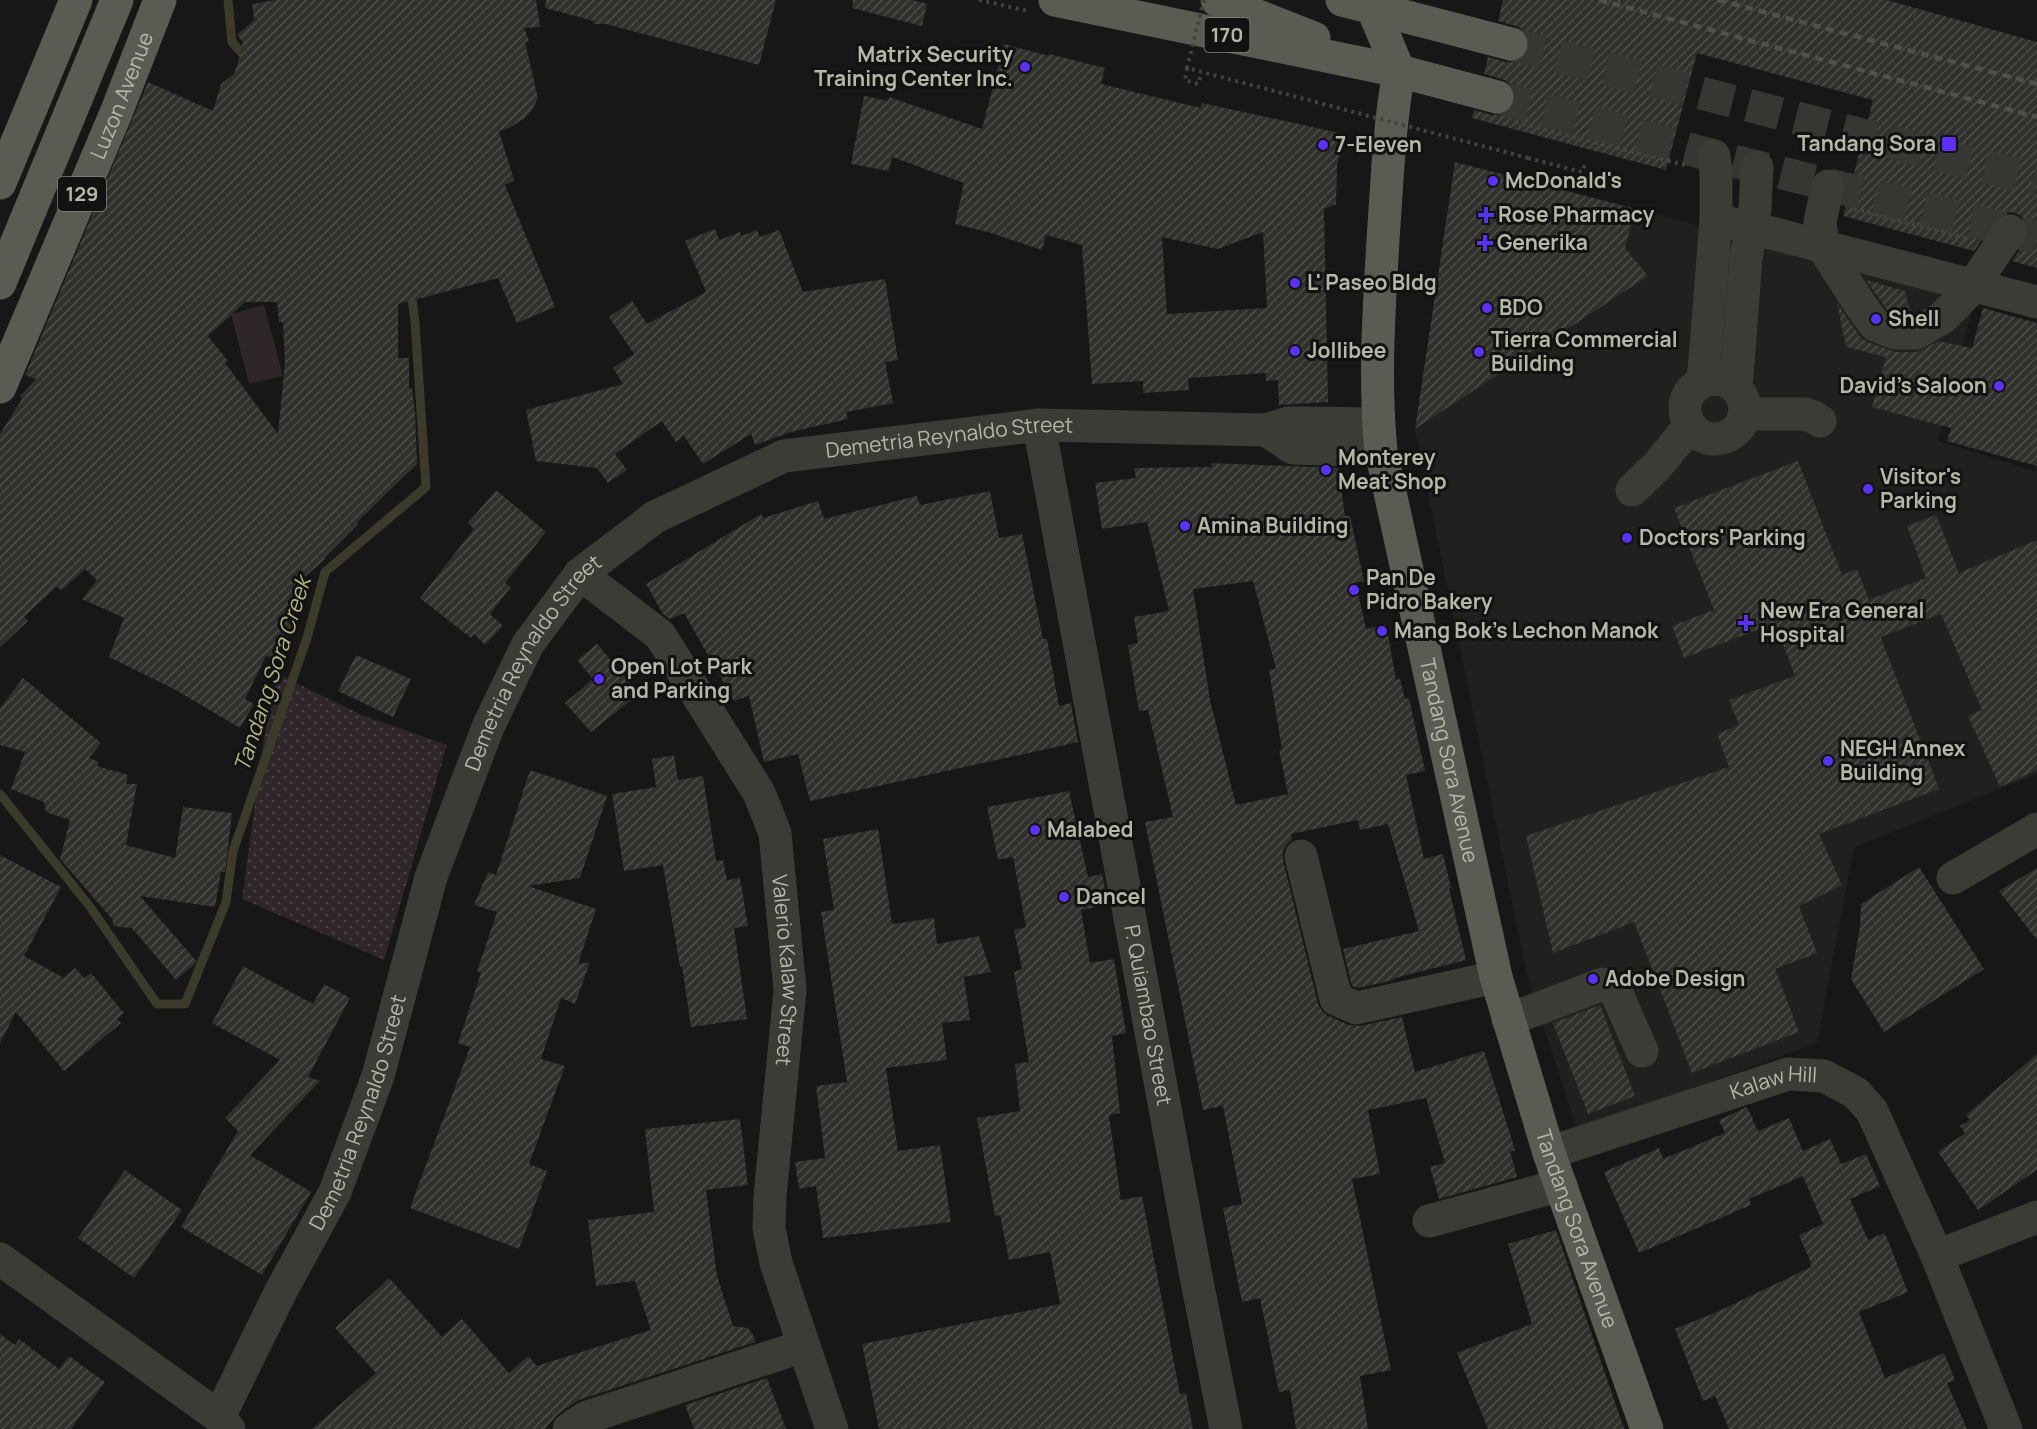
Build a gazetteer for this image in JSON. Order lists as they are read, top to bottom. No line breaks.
{"streets":{"main road":["170","Luzon Avenue","129","Tandang Sora Avenue"],"street":["Demetria Reynaldo Street","Valerio Kalaw Street","P. Quiambao Street","Kalaw Hill"]},"crossings":[["170","Tandang Sora Avenue"],["Demetria Reynaldo Street","Tandang Sora Avenue"],["Demetria Reynaldo Street","Valerio Kalaw Street"],["Demetria Reynaldo Street","P. Quiambao Street"],["Tandang Sora Avenue","Kalaw Hill"]],"water":["Tandang Sora Creek"],"places":{"other":["Matrix Security Training Center Inc.","7-Eleven","McDonald's","L' Paseo Bldg","BDO","Shell","Jollibee","Tierra Commercial Building","David's Saloon","Monterey Meat Shop","Visitor's Parking","Amina Building","Doctors' Parking","Pan De Pidro Bakery","Mang Bok's Lechon Manok","Open Lot Park and Parking","NEGH Annex Building","Malabed","Dancel","Adobe Design"],"transit":["Tandang Sora"],"health":["Rose Pharmacy","Generika","New Era General Hospital"]}}
